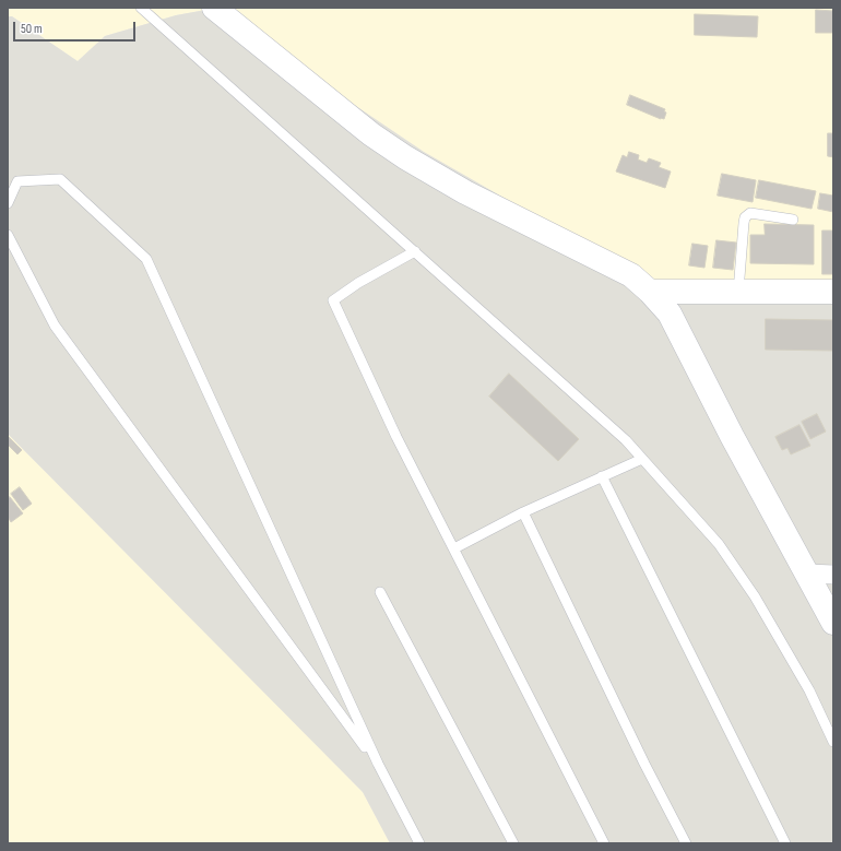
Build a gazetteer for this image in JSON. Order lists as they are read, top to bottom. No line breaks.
{"scale_bar":"50 m"}
